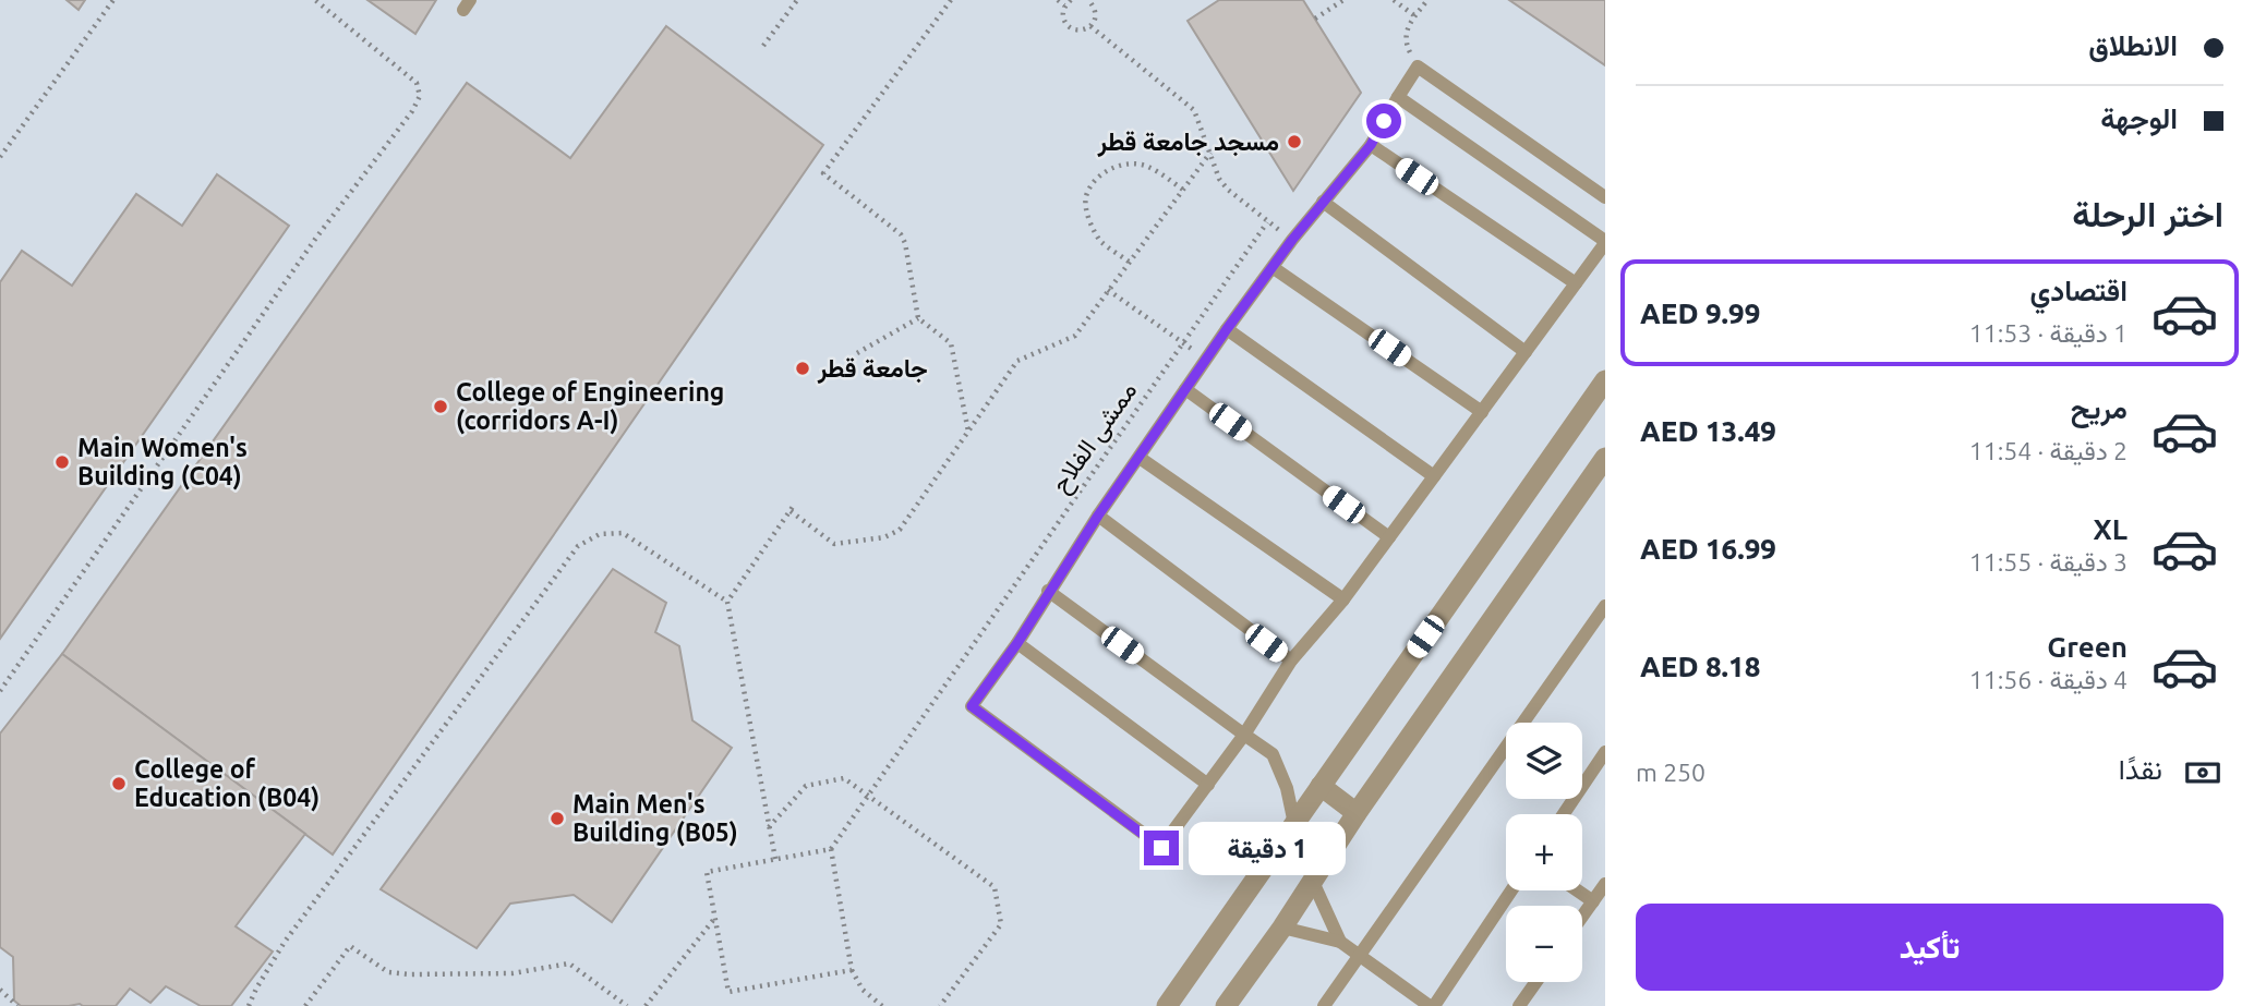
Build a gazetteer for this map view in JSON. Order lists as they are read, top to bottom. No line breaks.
{"streets":{"path":["ممشى الفلاح"]},"places":["مسجد جامعة قطر","جامعة قطر","College of Engineering (corridors A-I)","Main Women's Building (C04)","College of Education (B04)","Main Men's Building (B05)"],"page":{"banner":["الانطلاق","الوجهة"],"heading":"اختر الرحلة","list":[{"name":"اقتصادي","note":"1 دقيقة · 11:53","value":"AED 9.99"},{"name":"مريح","note":"2 دقيقة · 11:54","value":"AED 13.49"},{"name":"XL","note":"3 دقيقة · 11:55","value":"AED 16.99"},{"name":"Green","note":"4 دقيقة · 11:56","value":"AED 8.18"}],"map_buttons":["+","−"],"pay":["نقدًا","250 m"],"bubble":"1 دقيقة","buttons":"تأكيد"}}
